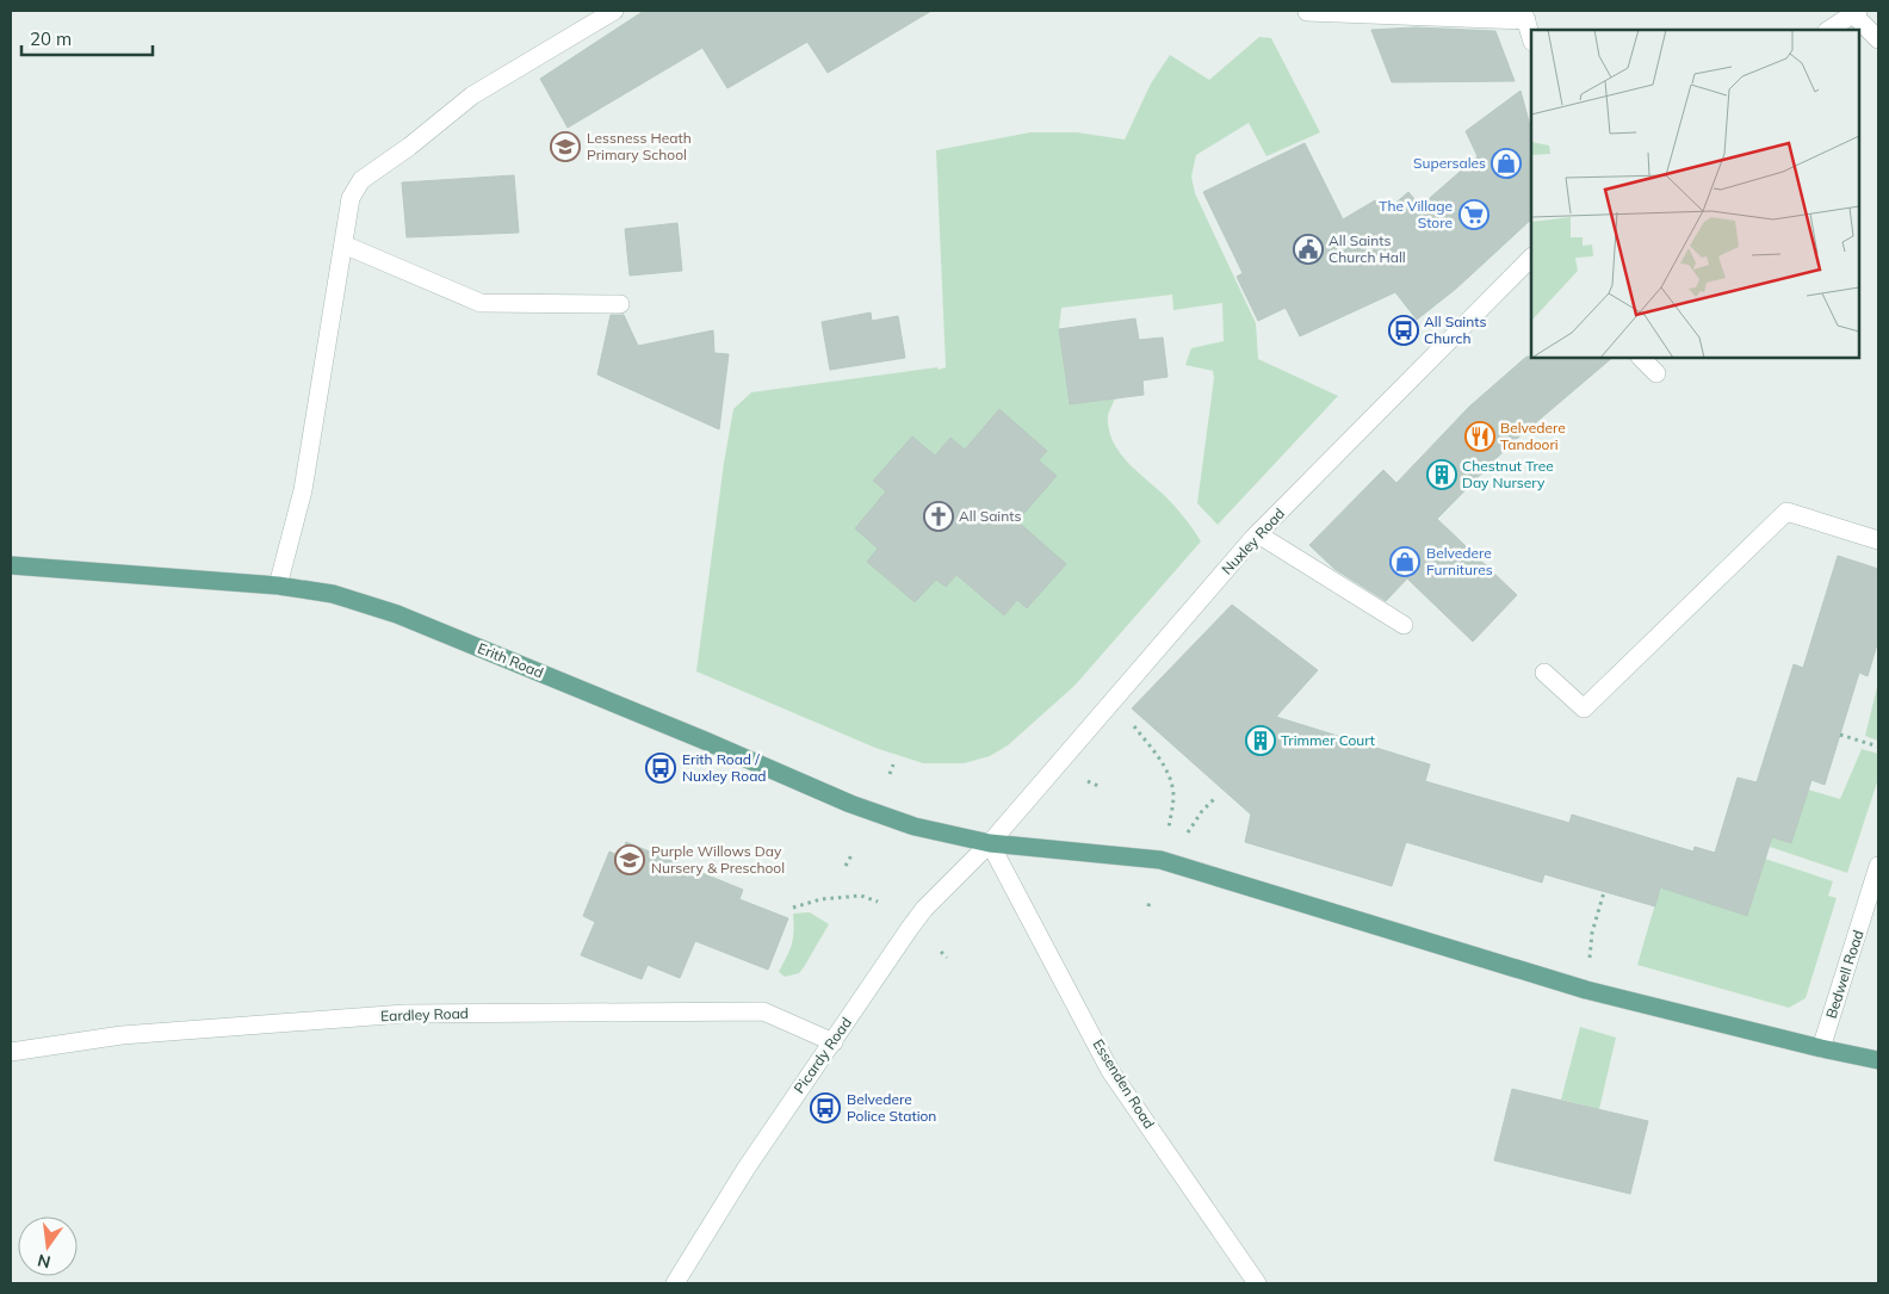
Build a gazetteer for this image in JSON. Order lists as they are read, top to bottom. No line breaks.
{"streets":{"main road":["Erith Road"],"street":["Nuxley Road","Bedwell Road","Eardley Road","Picardy Road","Essenden Road"]},"crossings":[["Nuxley Road","Erith Road"],["Nuxley Road","Picardy Road"],["Nuxley Road","Essenden Road"],["Erith Road","Bedwell Road"],["Erith Road","Picardy Road"],["Erith Road","Essenden Road"],["Eardley Road","Picardy Road"],["Picardy Road","Essenden Road"]],"places":{"school or university":["Lessness Heath Primary School","Purple Willows Day Nursery & Preschool"],"shop":["Supersales","Belvedere Furnitures"],"supermarket":["The Village Store"],"public building":["All Saints Church Hall"],"bus stop":["All Saints Church","Erith Road / Nuxley Road","Belvedere Police Station"],"restaurant":["Belvedere Tandoori"],"building":["Chestnut Tree Day Nursery","Trimmer Court"],"church":["All Saints"]},"scale_bar":"20 m","north":"bottom"}
